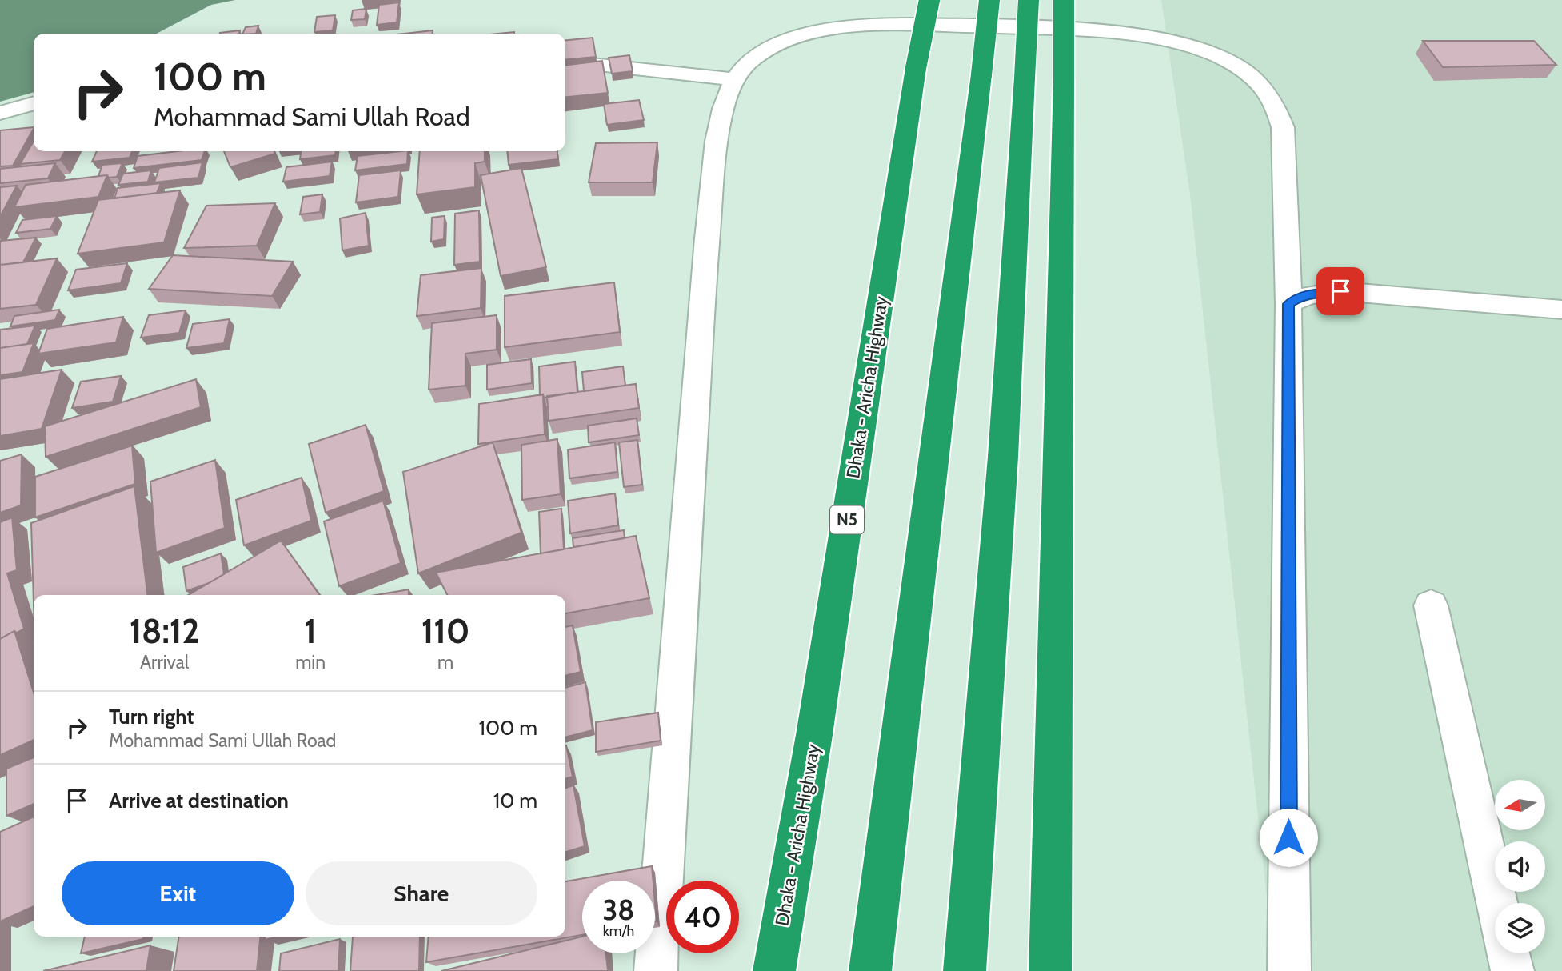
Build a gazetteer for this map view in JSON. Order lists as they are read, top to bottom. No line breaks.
{"streets":{"highway":["Dhaka - Aricha Highway","N5"]},"north":"left","page":{"turn":["100 m","Mohammad Sami Ullah Road"],"eta":["18:12","Arrival","1","min","110","m"],"list":[{"name":"Turn right","note":"Mohammad Sami Ullah Road","value":"100 m"},{"name":"Arrive at destination","value":"10 m"}],"buttons":["Exit","Share"],"speed":"38 km/h","limit":"40"}}
